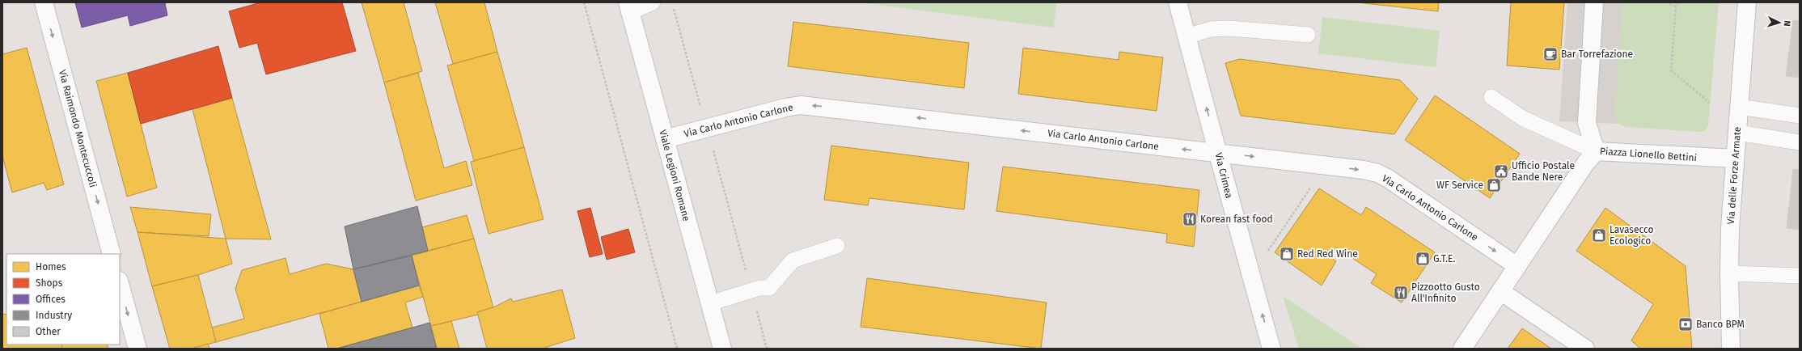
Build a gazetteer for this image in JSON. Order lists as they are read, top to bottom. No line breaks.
{"streets":{"street":["Via Carlo Antonio Carlone","Via Raimondo Montecuccoli","Piazza Lionello Bettini","Viale Legioni Romane","Via Crimea","Via delle Forze Armate"]},"crossings":[["Via Carlo Antonio Carlone","Viale Legioni Romane"],["Via Carlo Antonio Carlone","Via Crimea"],["Piazza Lionello Bettini","Via delle Forze Armate"]],"one_way":["Via Raimondo Montecuccoli","Via Crimea"],"places":{"cafe":["Bar Torrefazione"],"public building":["Ufficio Postale Bande Nere"],"shop":["WF Service","Lavasecco Ecologico","Red Red Wine","G.T.E."],"restaurant":["Korean fast food","Pizzootto Gusto All'Infinito"],"bank":["Banco BPM"]},"legend":["Homes","Shops","Offices","Industry","Other"],"north":"right"}
